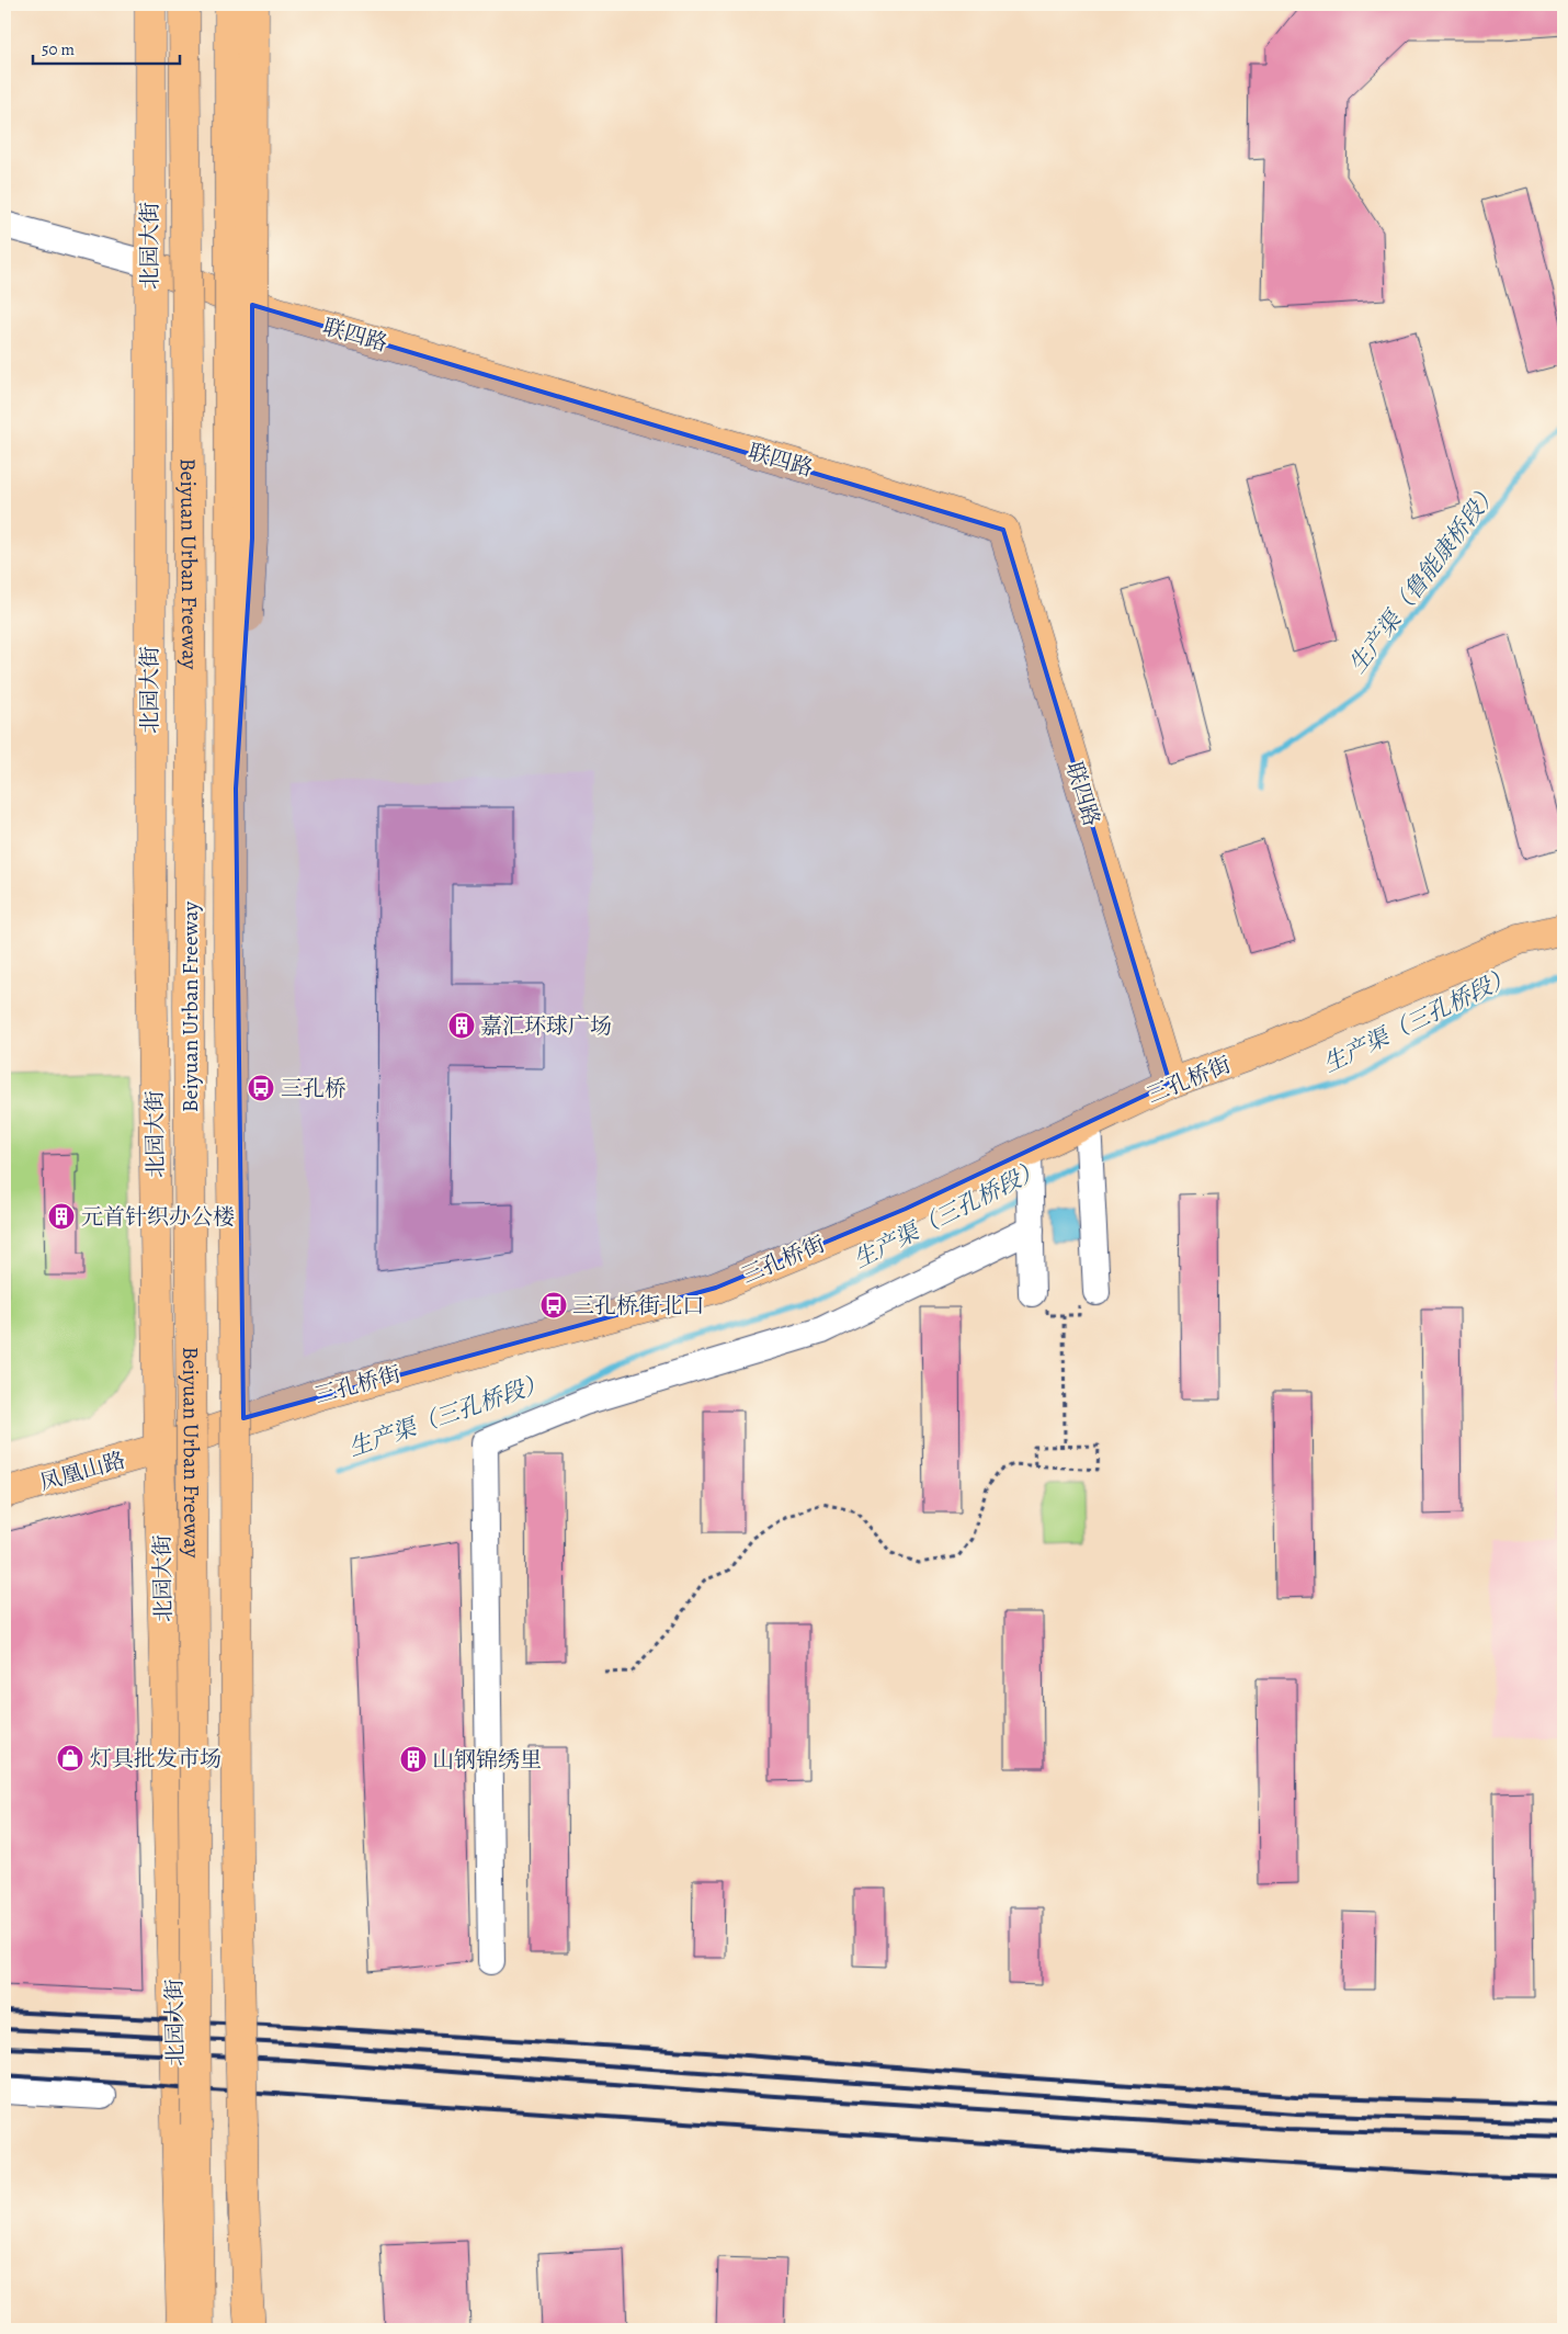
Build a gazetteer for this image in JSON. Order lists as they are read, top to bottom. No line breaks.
{"streets":{"main road":["北园大街","联四路","Beiyuan Urban Freeway","三孔桥街","凤凰山路"]},"crossings":[["北园大街","联四路"],["北园大街","三孔桥街"],["北园大街","凤凰山路"],["联四路","三孔桥街"],["三孔桥街","凤凰山路"]],"water":["生产渠（鲁能康桥段）","生产渠（三孔桥段）"],"places":{"building":["嘉汇环球广场","元首针织办公楼","山钢锦绣里"],"bus stop":["三孔桥","三孔桥街北口"],"shop":["灯具批发市场"]},"scale_bar":"50 m"}
